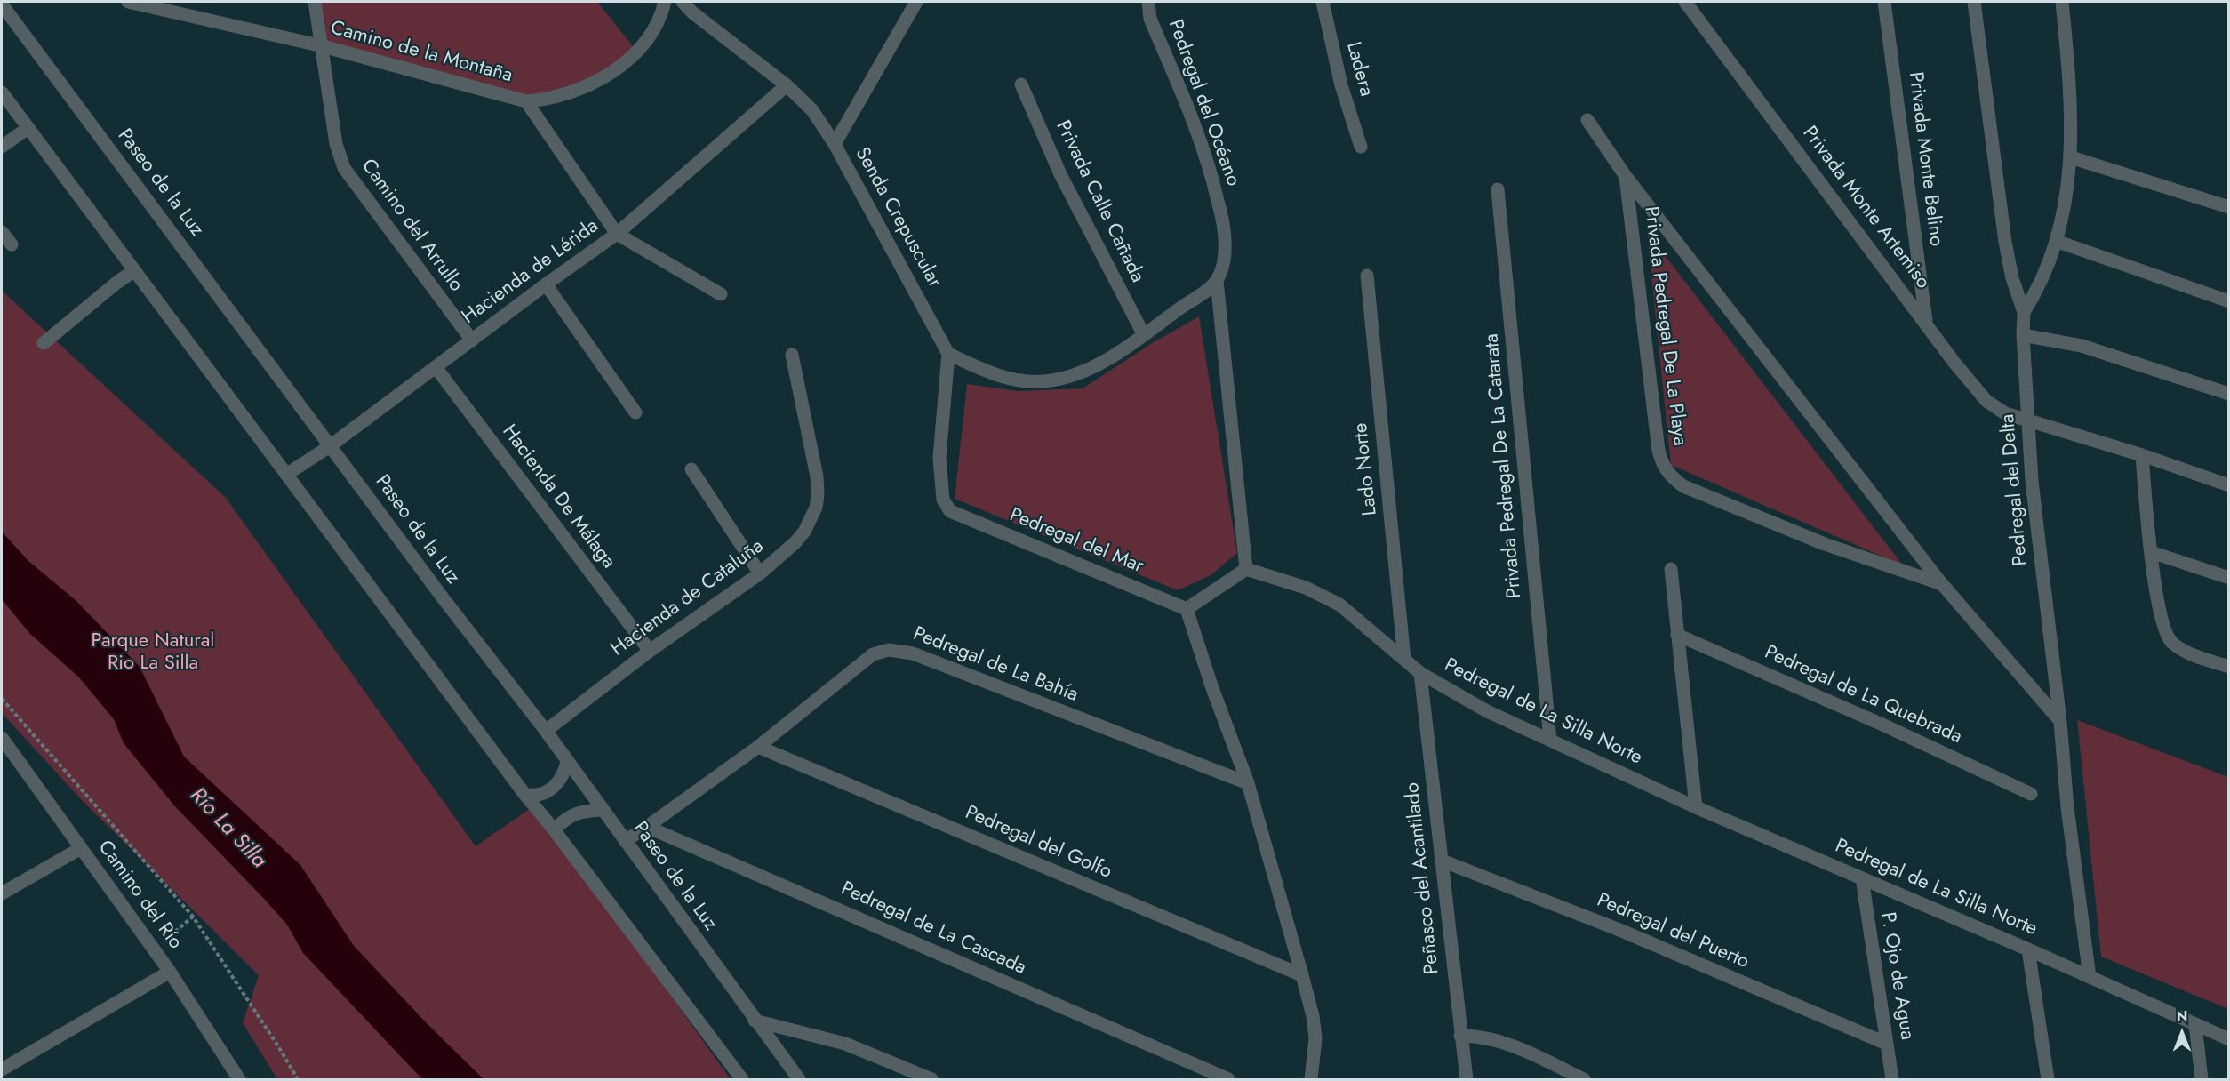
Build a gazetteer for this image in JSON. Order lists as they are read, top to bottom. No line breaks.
{"streets":{"street":["Camino de la Montaña","Ladera","Pedregal del Océano","Privada Monte Belino","Paseo de la Luz","Privada Calle Cañada","Privada Monte Artemiso","Senda Crepuscular","Camino del Arrullo","Hacienda de Lérida","Privada Pedregal De La Playa","Privada Pedregal De La Catarata","Lado Norte","Pedregal del Delta","Hacienda De Málaga","Pedregal del Mar","Hacienda de Cataluña","Pedregal de La Bahía","Pedregal de La Quebrada","Pedregal de La Silla Norte","Pedregal del Golfo","Peñasco del Acantilado","Camino del Río","Pedregal de La Cascada","Pedregal del Puerto","P. Ojo de Agua"]},"crossings":[["Camino de la Montaña","Camino del Arrullo"],["Pedregal del Océano","Pedregal de La Silla Norte"],["Privada Monte Belino","Privada Monte Artemiso"],["Paseo de la Luz","Hacienda de Lérida"],["Paseo de la Luz","Hacienda de Cataluña"],["Privada Monte Artemiso","Pedregal del Delta"],["Senda Crepuscular","Hacienda de Lérida"],["Senda Crepuscular","Pedregal del Mar"],["Camino del Arrullo","Hacienda de Lérida"],["Hacienda de Lérida","Hacienda De Málaga"],["Privada Pedregal De La Playa","Pedregal del Delta"],["Privada Pedregal De La Catarata","Pedregal de La Silla Norte"],["Lado Norte","Pedregal de La Silla Norte"],["Pedregal del Delta","Pedregal de La Silla Norte"],["Hacienda De Málaga","Hacienda de Cataluña"],["Pedregal de La Bahía","Pedregal del Golfo"],["Pedregal de La Bahía","Pedregal de La Cascada"],["Pedregal de La Silla Norte","Peñasco del Acantilado"],["Pedregal de La Silla Norte","P. Ojo de Agua"],["Peñasco del Acantilado","Pedregal del Puerto"],["Pedregal del Puerto","P. Ojo de Agua"]],"water":["Río La Silla"],"parks":["Parque Natural Rio La Silla"],"north":"top"}
